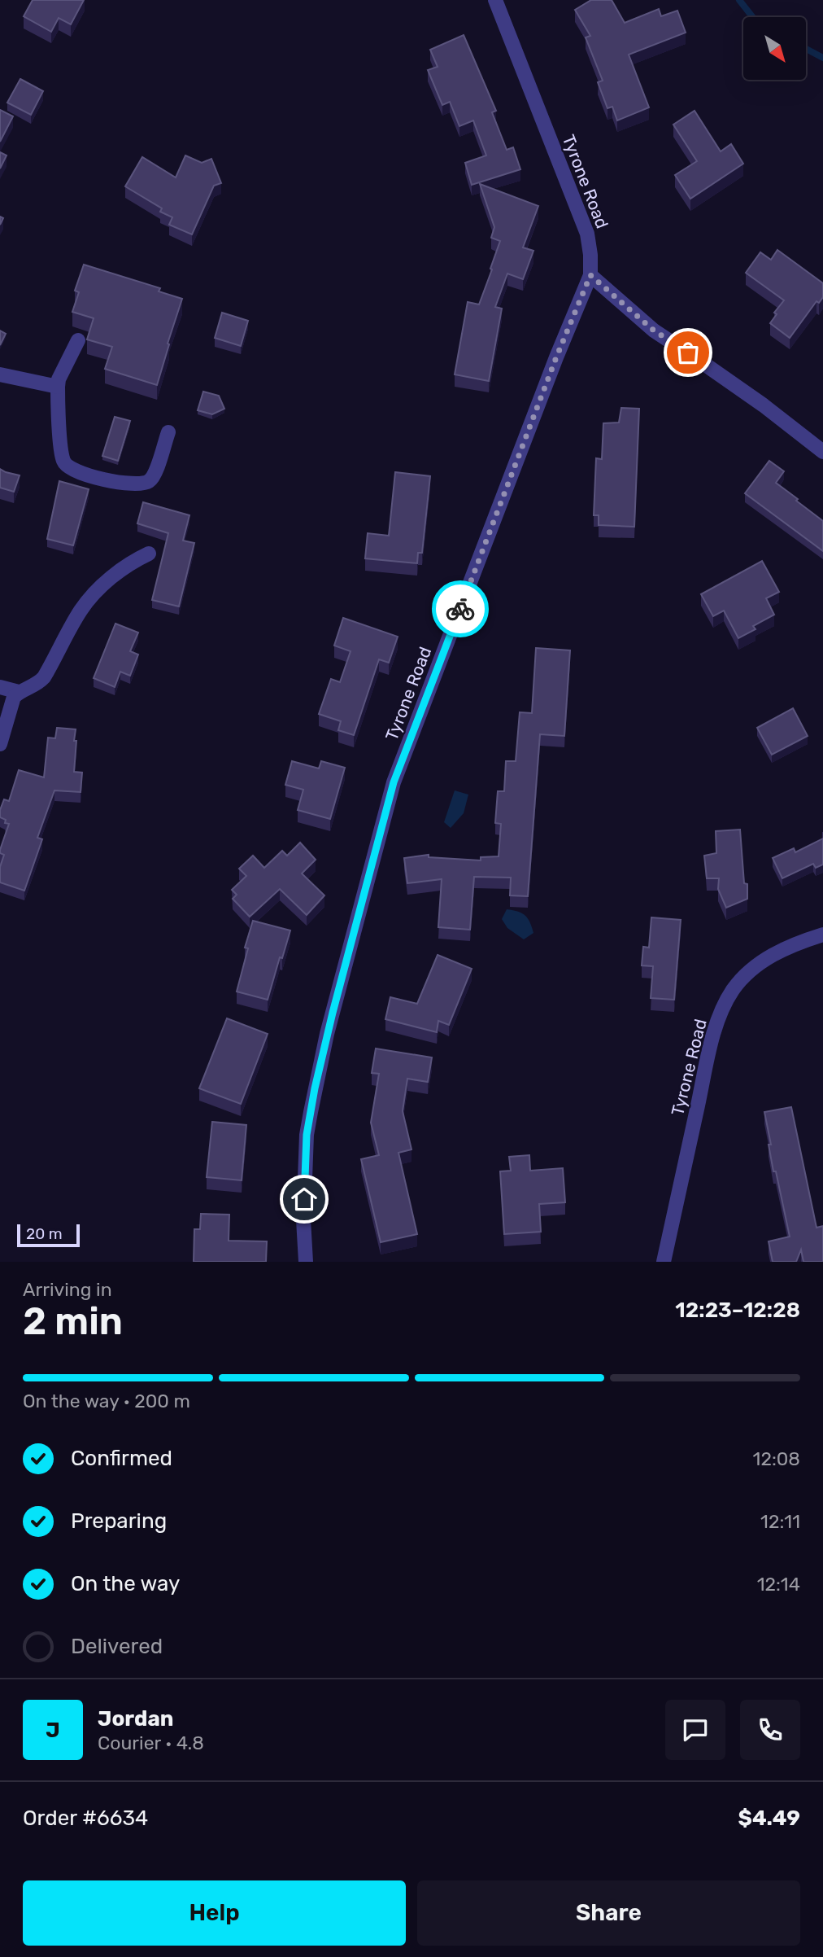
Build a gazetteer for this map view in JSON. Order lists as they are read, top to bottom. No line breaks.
{"streets":{"street":["Tyrone Road"]},"scale_bar":"20 m","north":"bottom right","page":{"scale":"20 m","heading":["2 min","Arriving in","12:23–12:28"],"panel":["Jordan","Courier · 4.8","Order #6634","$4.49"],"bar":"On the way · 200 m","list":[["Confirmed","12:08"],["Preparing","12:11"],["On the way","12:14"],"Delivered"],"round":"J","buttons":["Help","Share"]}}
